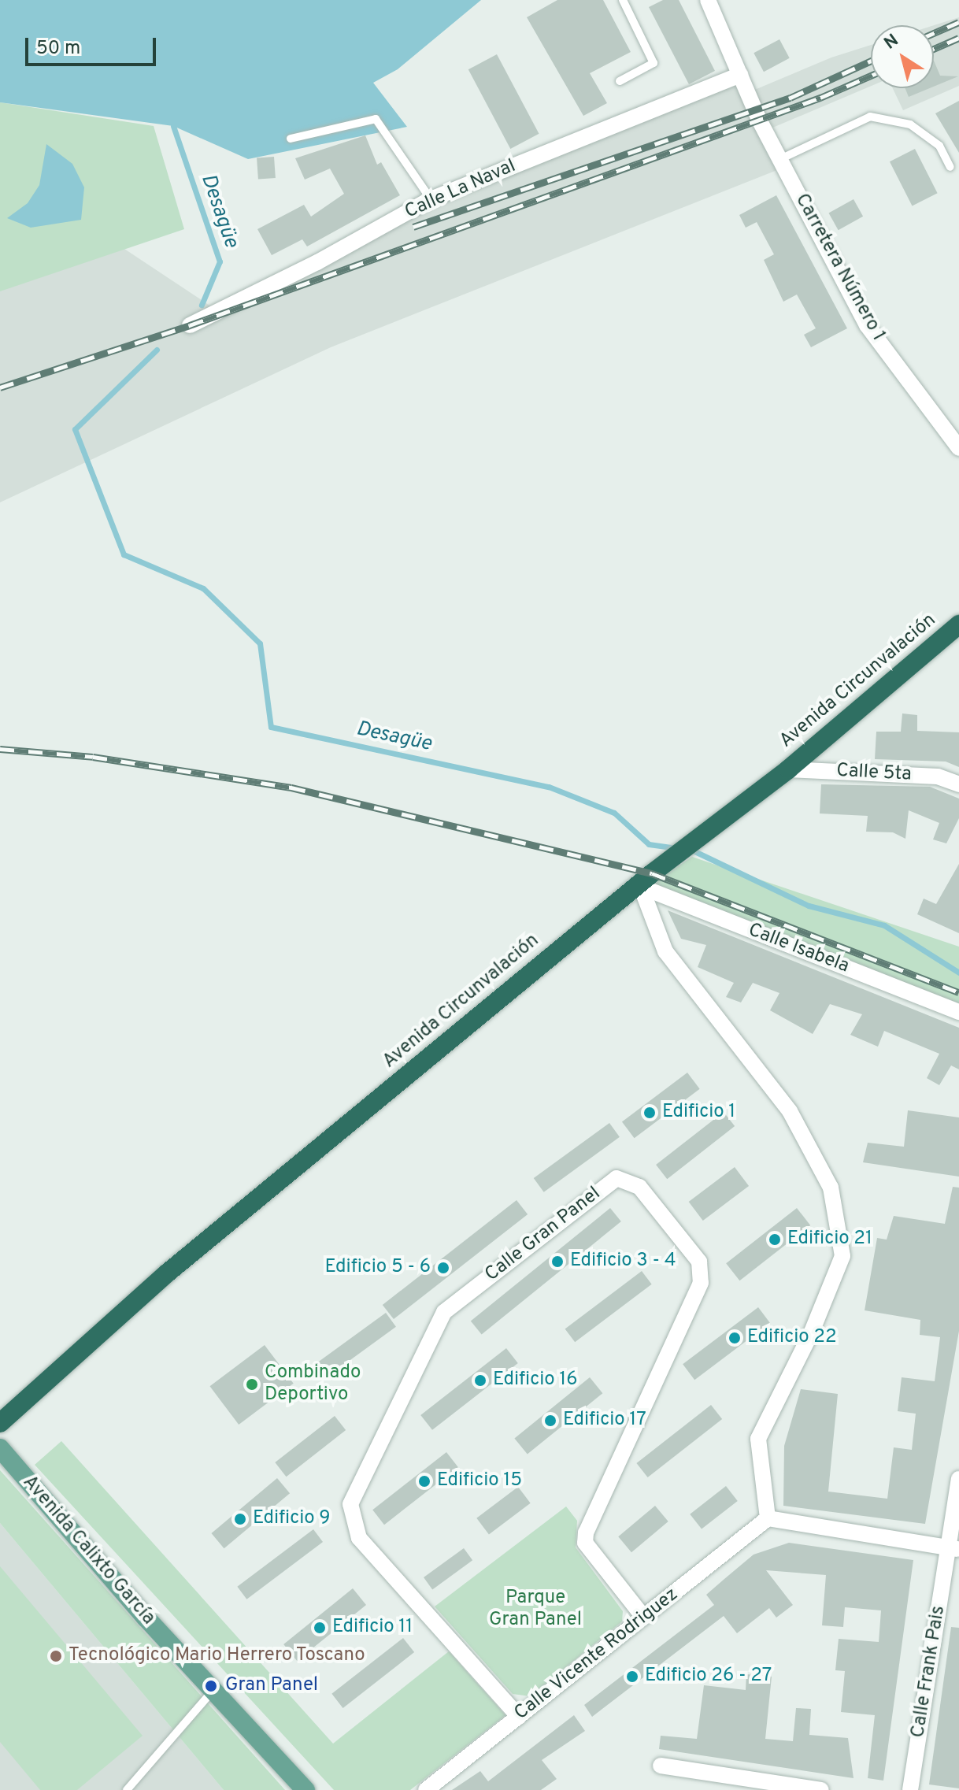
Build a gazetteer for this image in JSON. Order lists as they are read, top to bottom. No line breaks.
{"streets":{"highway":["Avenida Circunvalación"],"main road":["Avenida Calixto García"],"street":["Calle La Naval","Carretera Número 1","Calle 5ta","Calle Isabela","Calle Gran Panel","Calle Vicente Rodriguez","Calle Frank Pais"]},"crossings":[["Calle La Naval","Carretera Número 1"],["Avenida Circunvalación","Calle 5ta"],["Avenida Circunvalación","Calle Isabela"],["Calle Gran Panel","Calle Vicente Rodriguez"]],"water":["Desagüe"],"parks":["Parque Gran Panel"],"places":["Edificio 1","Edificio 21","Edificio 3 - 4","Edificio 5 - 6","Edificio 22","Edificio 16","Combinado Deportivo","Edificio 17","Edificio 15","Edificio 9","Edificio 11","Tecnológico Mario Herrero Toscano","Edificio 26 - 27","Gran Panel"],"scale_bar":"50 m","north":"top left"}
